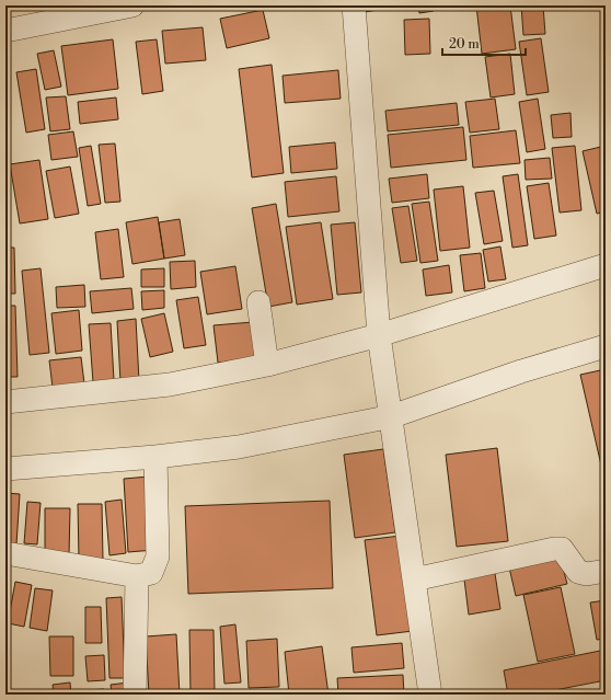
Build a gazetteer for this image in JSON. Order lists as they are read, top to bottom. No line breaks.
{"scale_bar":"20 m"}
